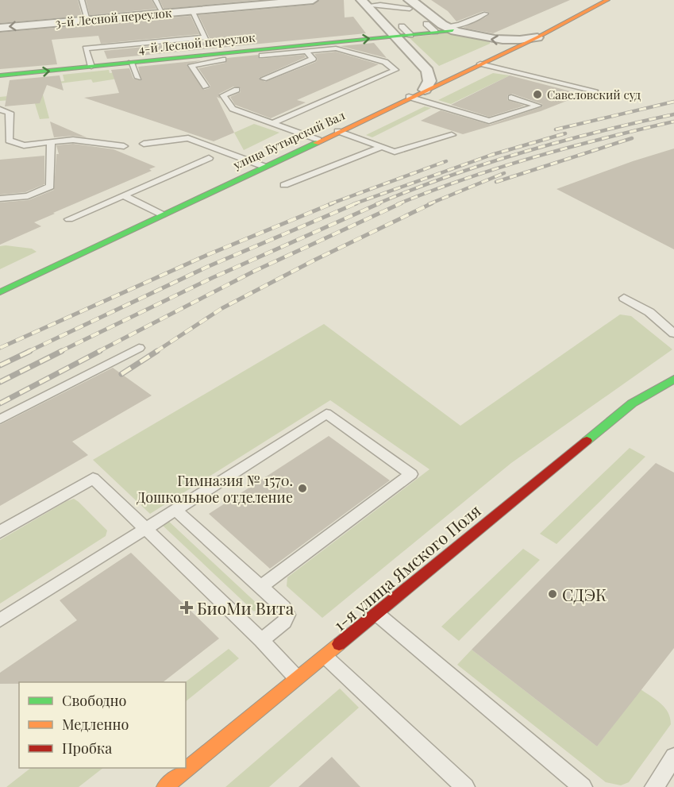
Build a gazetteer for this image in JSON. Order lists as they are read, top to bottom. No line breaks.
{"streets":{"street":["3-й Лесной переулок","4-й Лесной переулок","улица Бутырский Вал","1-я улица Ямского Поля"]},"one_way":["4-й Лесной переулок"],"places":{"other":["Савеловский cуд","Гимназия № 1570. Дошкольное отделение","СДЭК"],"health":["БиоМи Вита"]},"legend":["Свободно","Медленно","Пробка"]}
